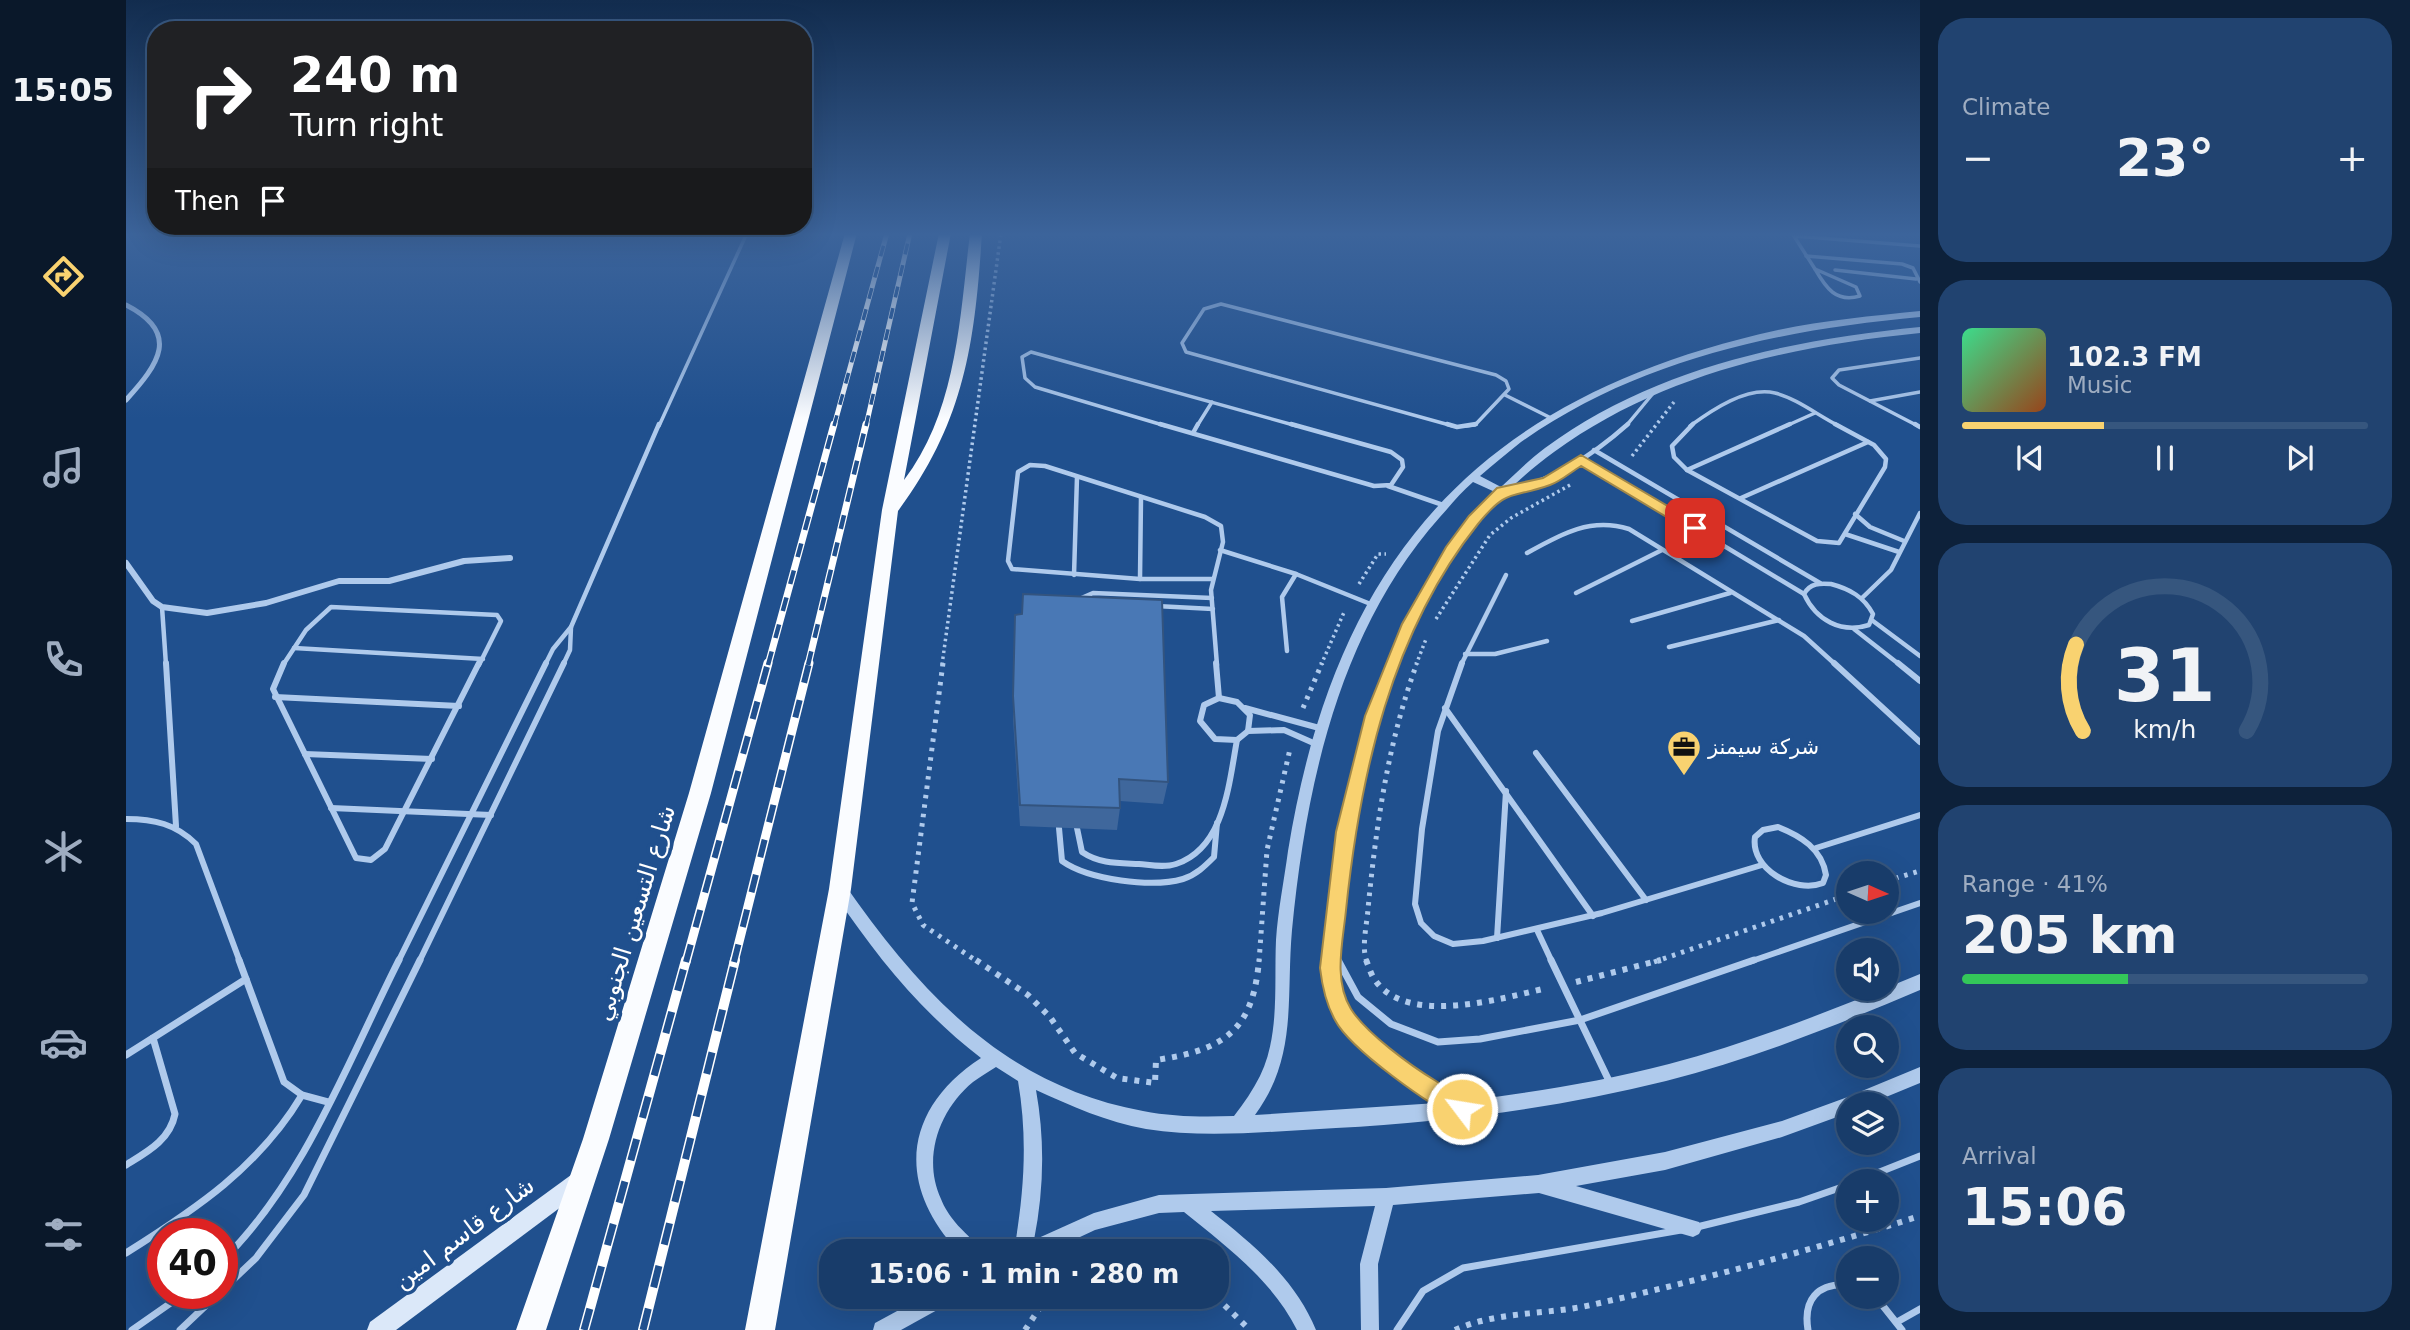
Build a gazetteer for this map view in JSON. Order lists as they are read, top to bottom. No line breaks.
{"streets":{"highway":["شارع التسعين الجنوبي"],"main road":["شارع قاسم امين"]},"crossings":[["شارع التسعين الجنوبي","شارع قاسم امين"]],"places":{"office":["شركة سيمنز"]},"north":"right","page":{"tabs":"15:05","tile":["Climate",["Range · 41%","205 km"],["Arrival","15:06"]],"turn":["240 m","Turn right"],"heat":["−","23°","+"],"then":"Then","song":["102.3 FM","Music"],"map_buttons":["+","−"],"limit":"40","trip":"15:06 · 1 min · 280 m","gauge":["31","km/h"]}}
